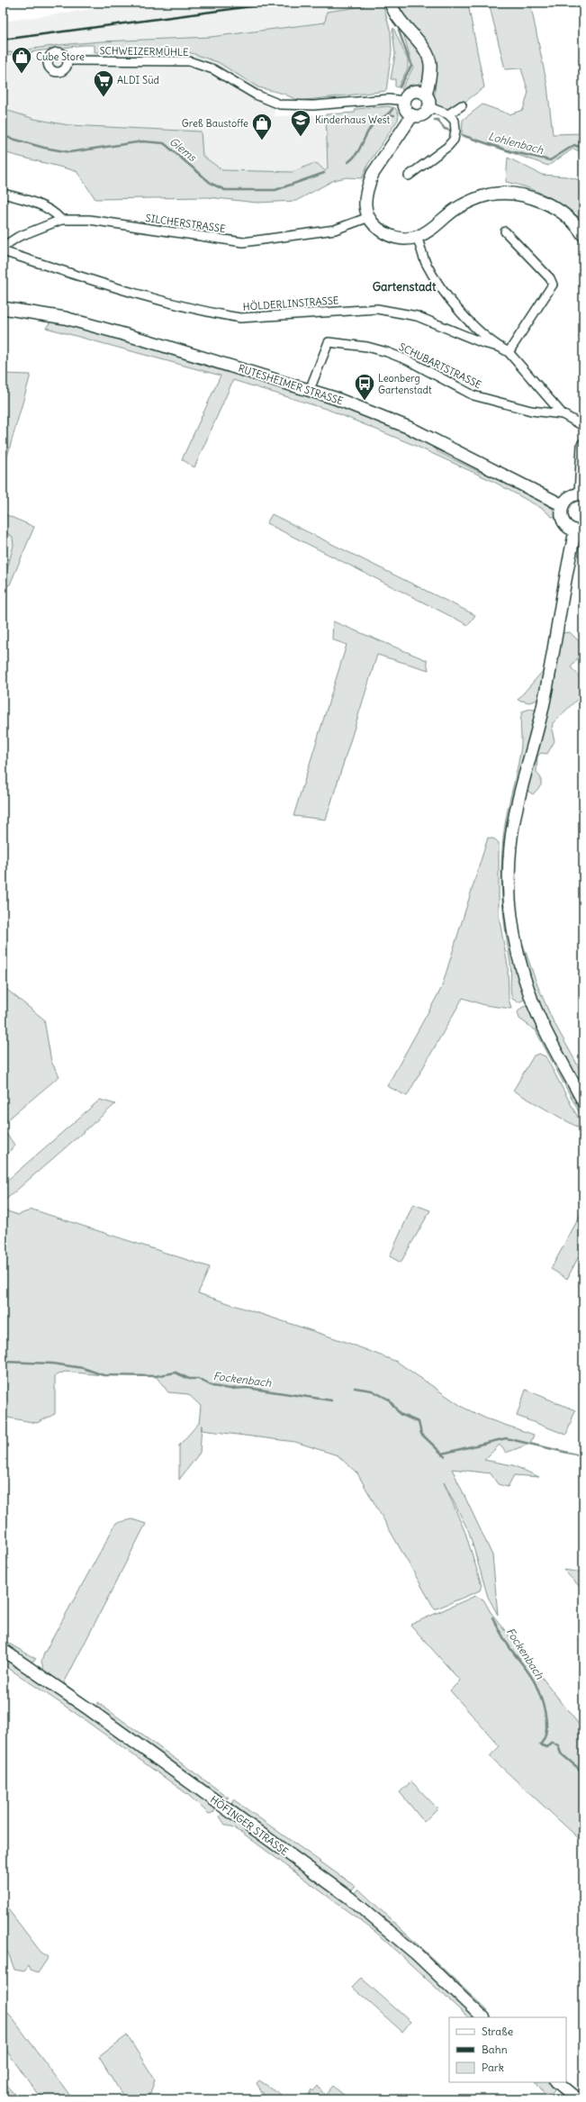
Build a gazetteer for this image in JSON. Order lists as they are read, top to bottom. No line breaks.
{"streets":{"street":["SCHWEIZERMÜHLE","SILCHERSTRASSE","HÖLDERLINSTRASSE","SCHUBARTSTRASSE","RUTESHEIMER STRASSE","HÖFINGER STRASSE"]},"districts":["Gartenstadt"],"water":["Lohlenbach","Glems","Fockenbach"],"places":{"shop":["Cube Store","Greß Baustoffe"],"supermarket":["ALDI Süd"],"school or university":["Kinderhaus West"],"bus stop":["Leonberg Gartenstadt"]},"legend":["Straße","Bahn","Park"]}
